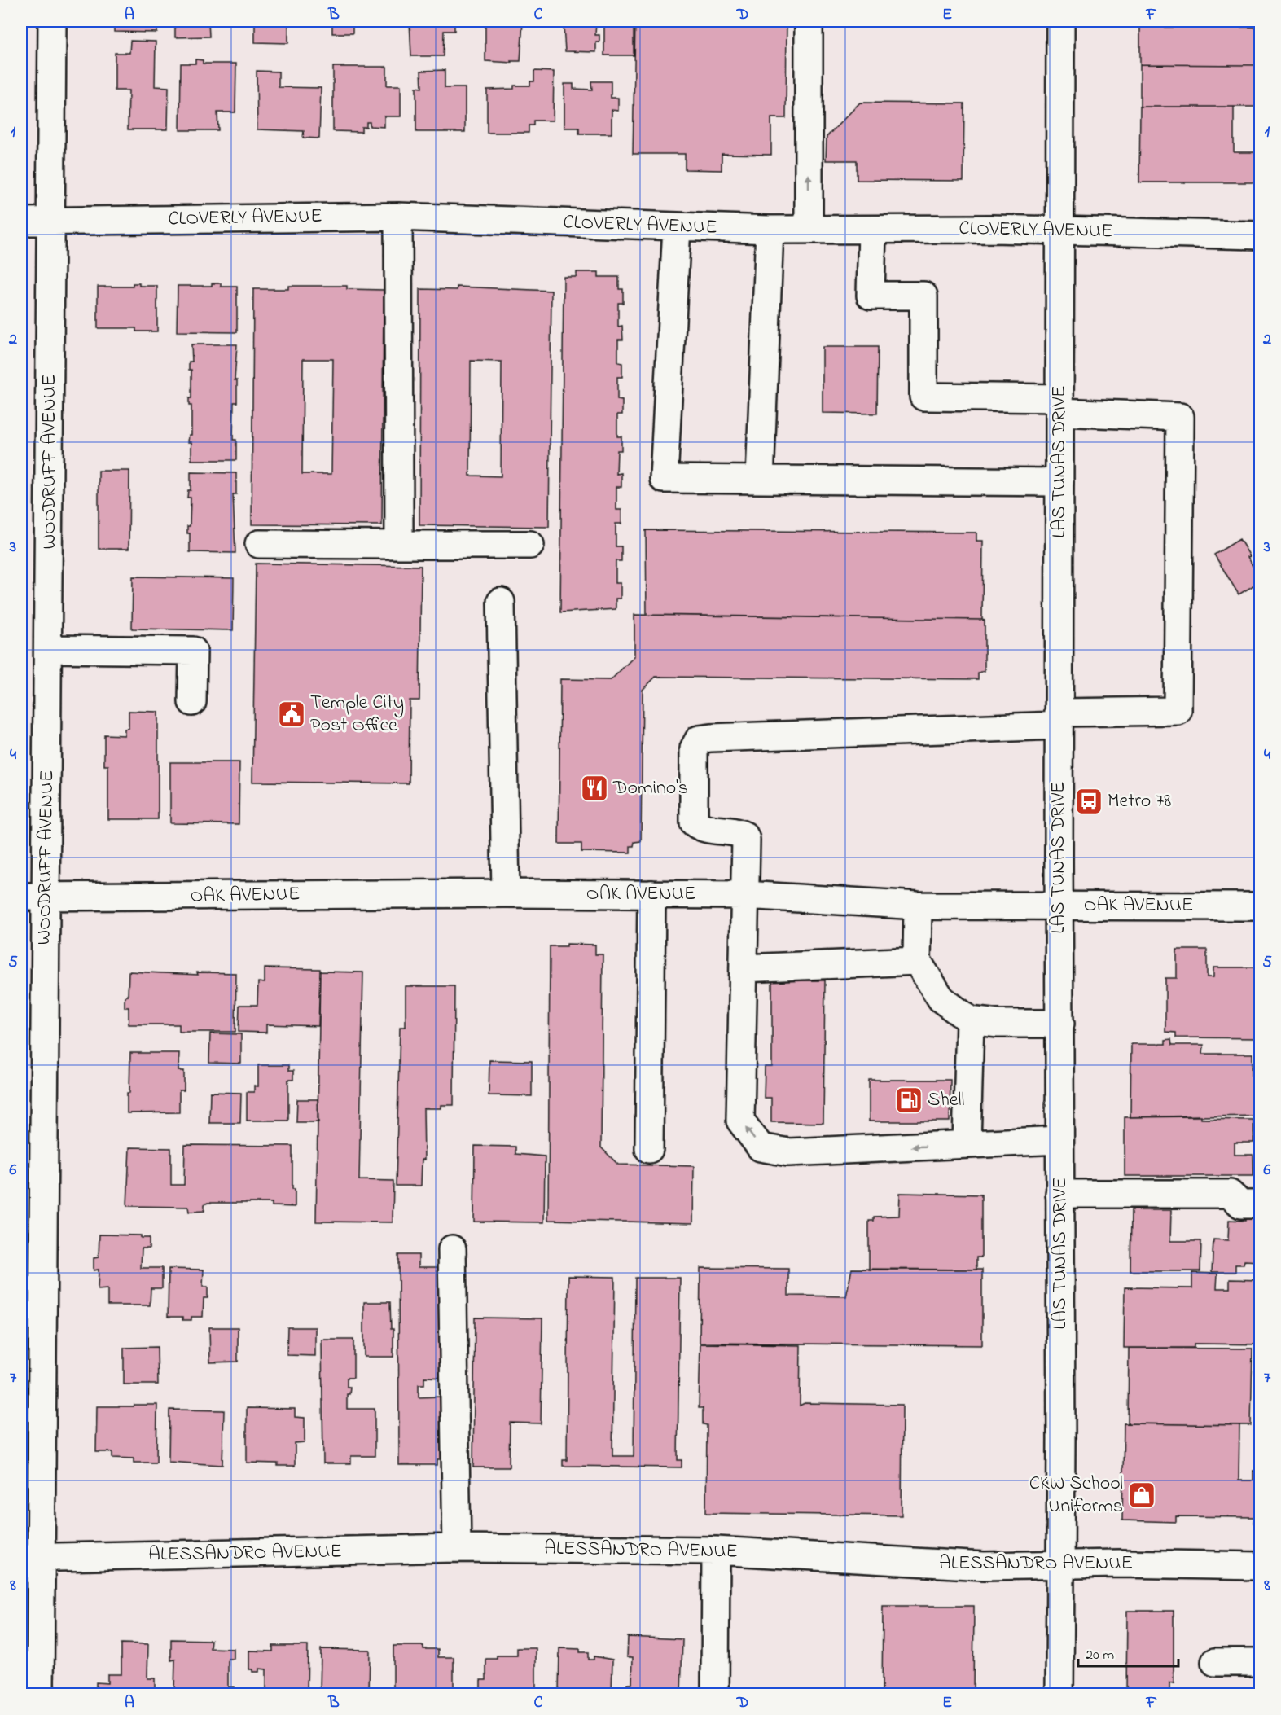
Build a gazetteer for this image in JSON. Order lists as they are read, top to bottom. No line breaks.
{"streets":{"street":["CLOVERLY AVENUE","WOODRUFF AVENUE","LAS TUNAS DRIVE","OAK AVENUE","ALESSANDRO AVENUE"]},"crossings":[["CLOVERLY AVENUE","WOODRUFF AVENUE"],["CLOVERLY AVENUE","LAS TUNAS DRIVE"],["WOODRUFF AVENUE","OAK AVENUE"],["WOODRUFF AVENUE","ALESSANDRO AVENUE"],["LAS TUNAS DRIVE","OAK AVENUE"],["LAS TUNAS DRIVE","ALESSANDRO AVENUE"]],"places":{"public building":["Temple City Post Office"],"restaurant":["Domino's"],"bus stop":["Metro 78"],"fuel station":["Shell"],"shop":["CKW School Uniforms"]},"scale_bar":"20 m","grid":{"columns":["A","B","C","D","E","F"],"rows":["1","2","3","4","5","6","7","8"]}}
